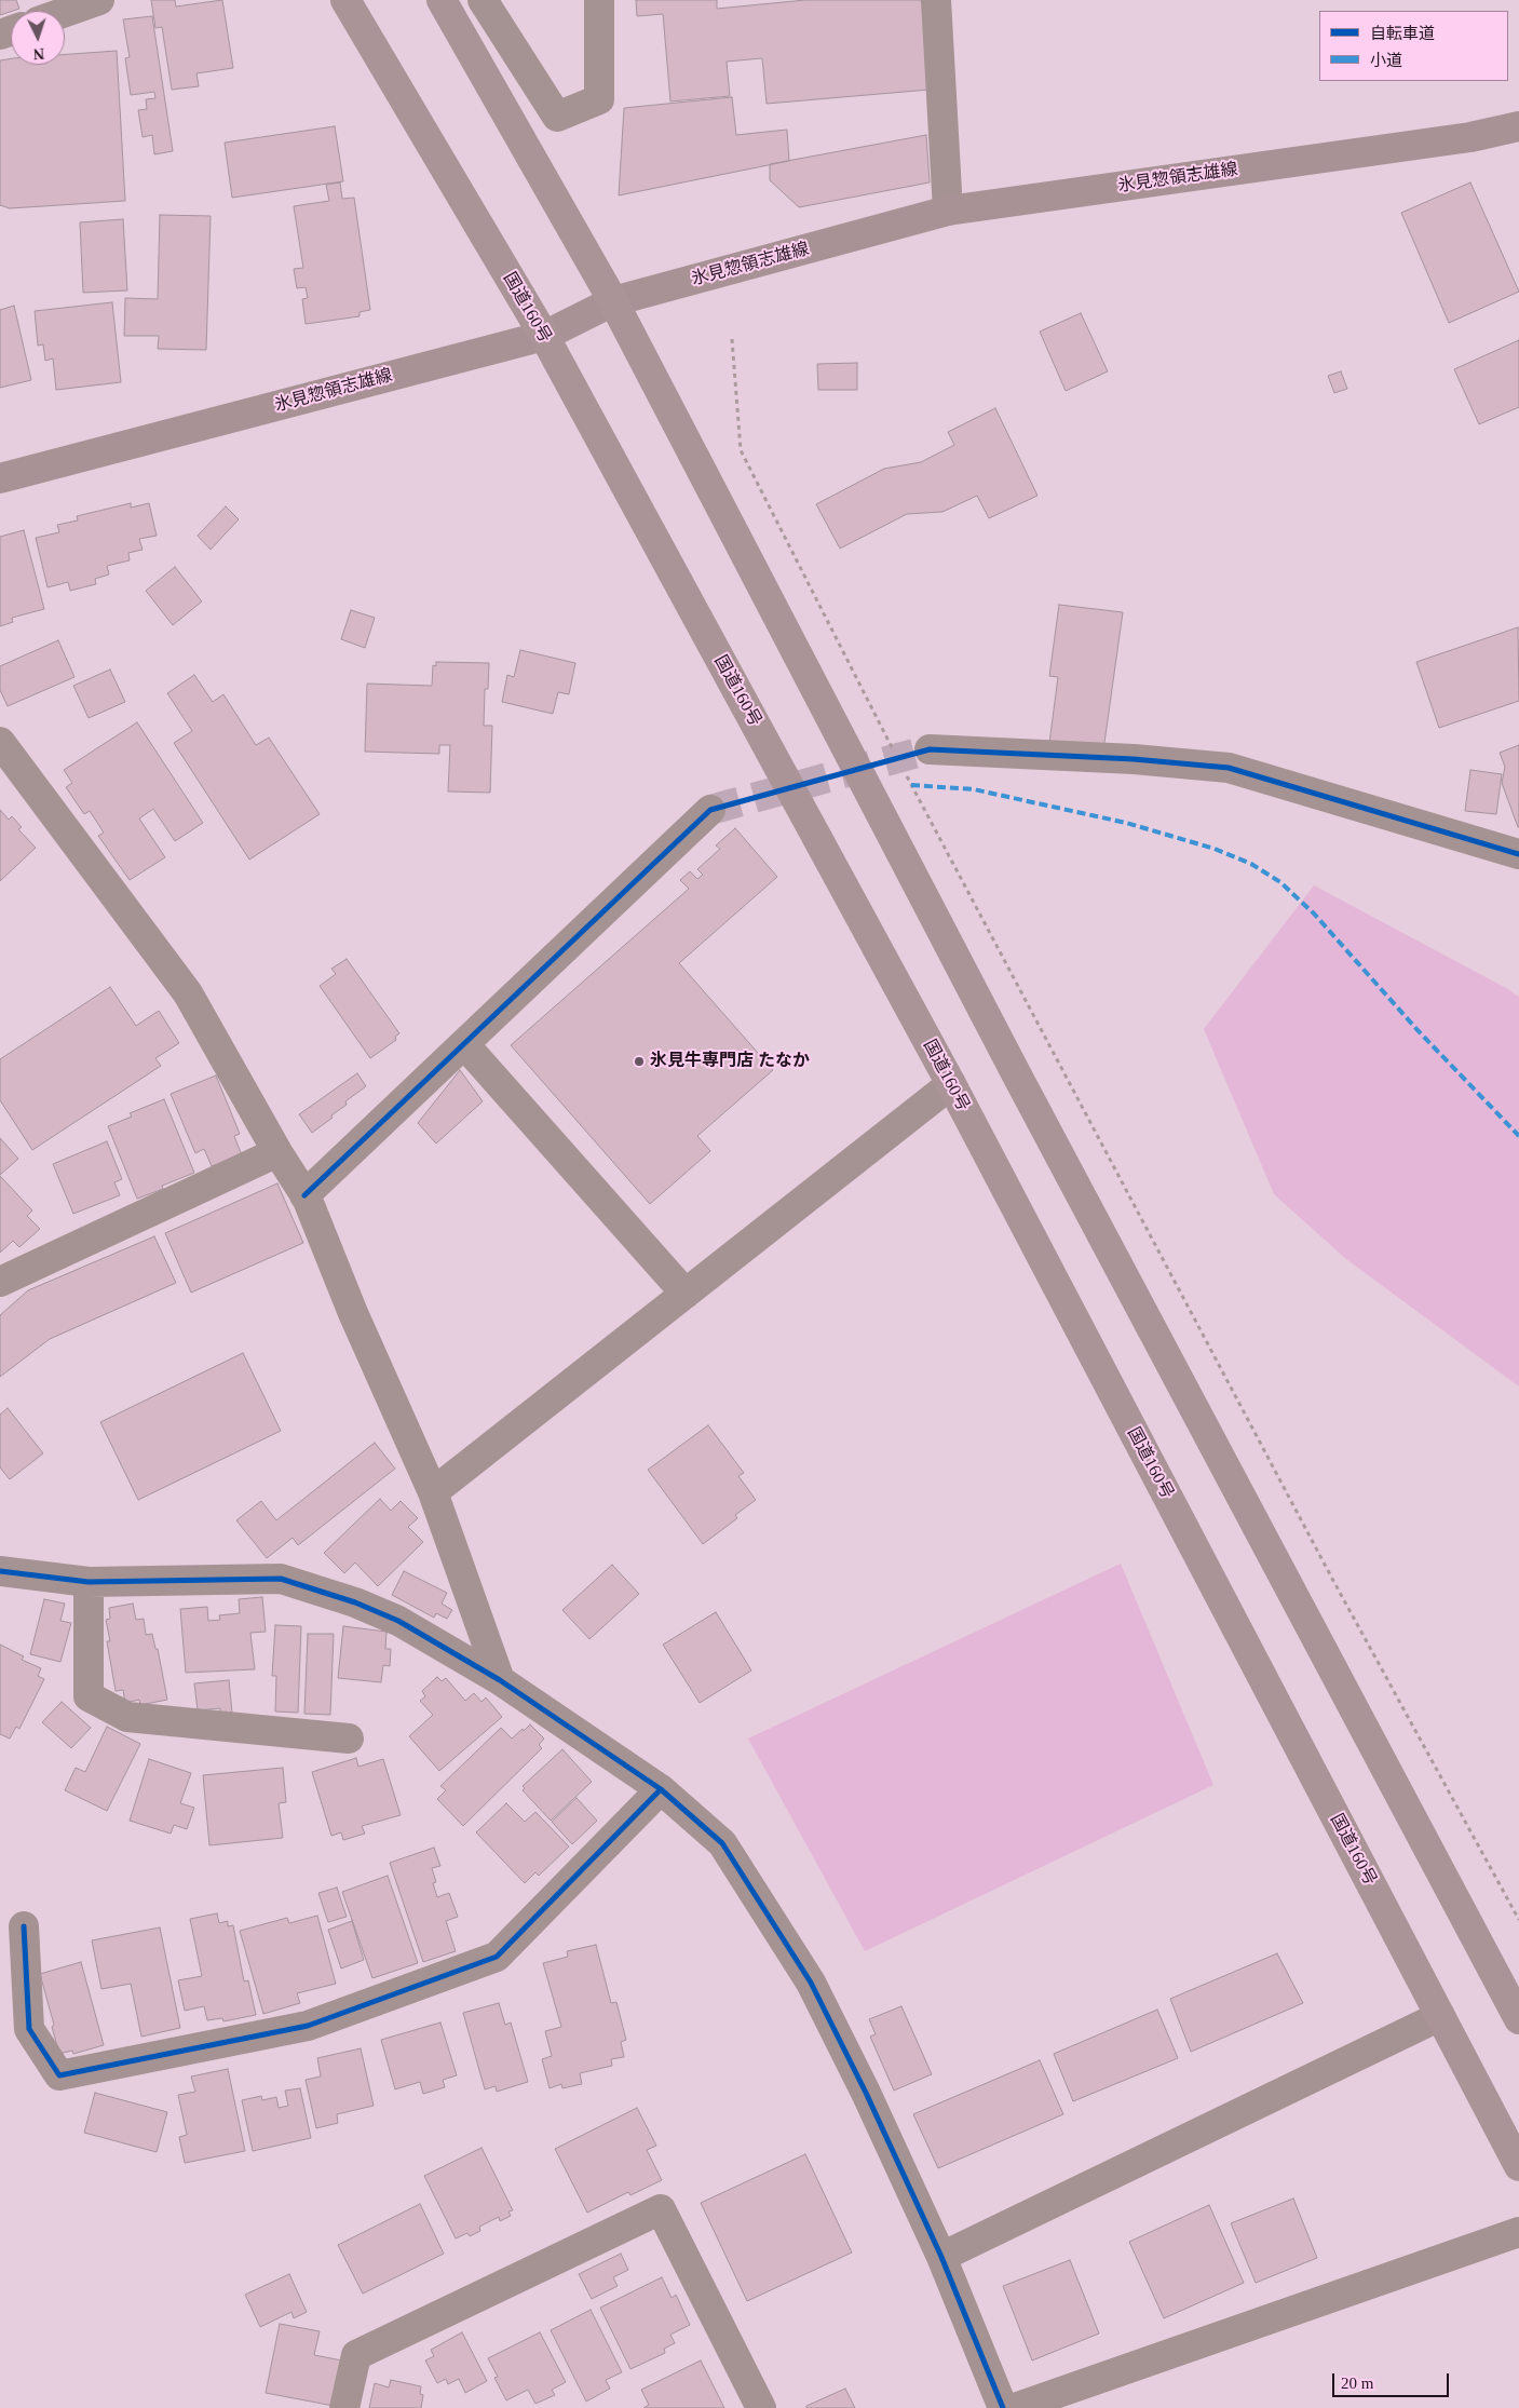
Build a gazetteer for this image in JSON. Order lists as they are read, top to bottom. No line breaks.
{"streets":{"highway":["国道160号"],"main road":["氷見惣領志雄線"]},"crossings":[["氷見惣領志雄線","国道160号"]],"places":["氷見牛専門店 たなか"],"legend":["自転車道","小道"],"scale_bar":"20 m","north":"bottom"}
